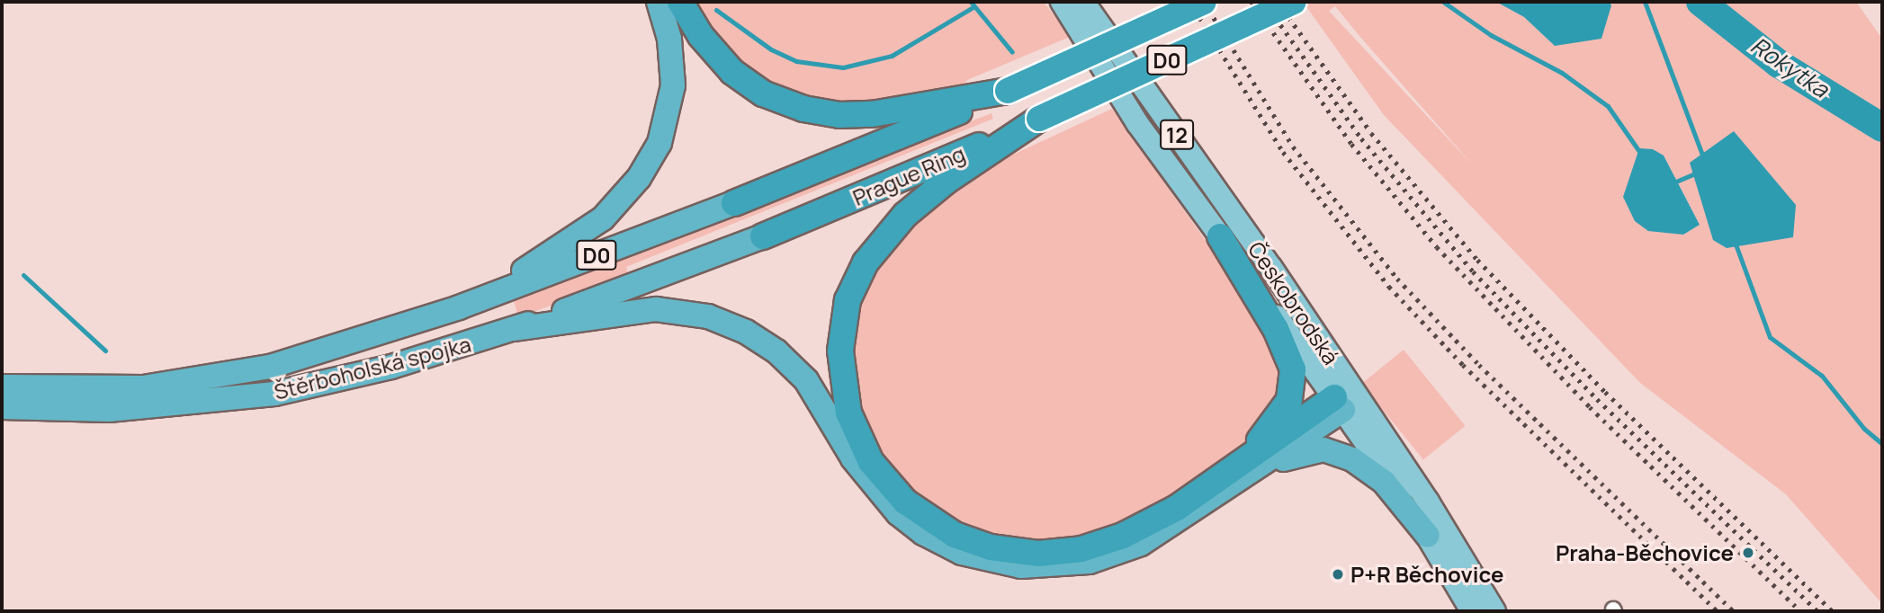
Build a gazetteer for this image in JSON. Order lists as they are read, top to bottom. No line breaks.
{"streets":{"highway":["D0","Prague Ring","Štěrboholská spojka"],"main road":["12","Českobrodská"]},"crossings":[["D0","Prague Ring"],["Prague Ring","Štěrboholská spojka"]],"water":["Rokytka"],"places":["Praha-Běchovice","P+R Běchovice"]}
